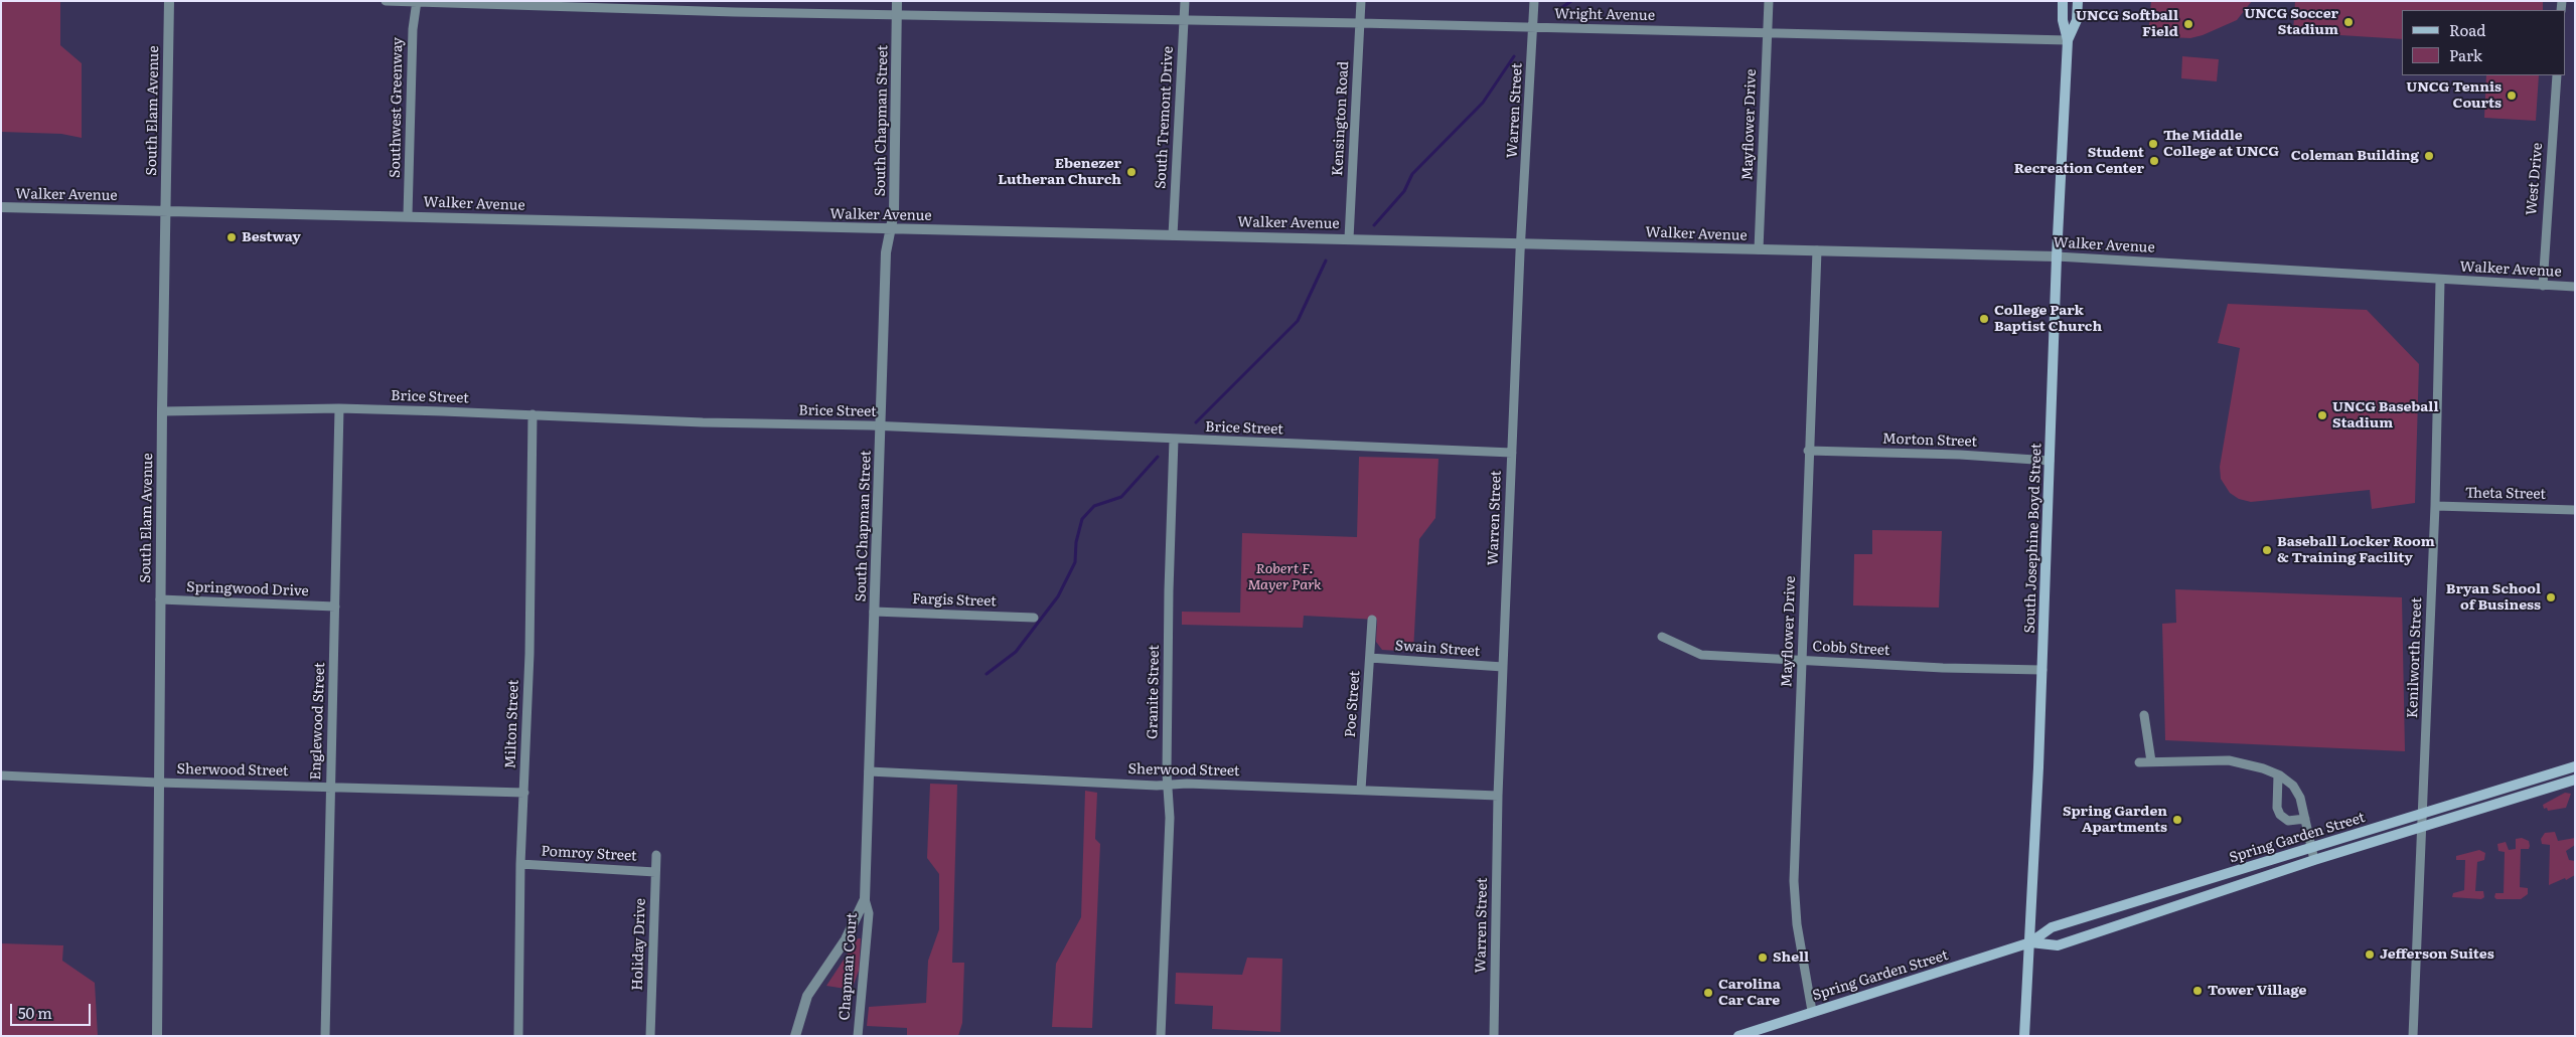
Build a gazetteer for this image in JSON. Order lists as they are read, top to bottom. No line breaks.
{"streets":{"main road":["South Josephine Boyd Street","Spring Garden Street"],"street":["Wright Avenue","Southwest Greenway","South Elam Avenue","Warren Street","South Tremont Drive","Kensington Road","South Chapman Street","Mayflower Drive","West Drive","Walker Avenue","Brice Street","Morton Street","Theta Street","Springwood Drive","Fargis Street","Swain Street","Cobb Street","Kenilworth Street","Granite Street","Poe Street","Englewood Street","Milton Street","Sherwood Street","Pomroy Street","Holiday Drive","Chapman Court"]},"crossings":[["Wright Avenue","Southwest Greenway"],["Wright Avenue","Warren Street"],["Wright Avenue","South Tremont Drive"],["Wright Avenue","Kensington Road"],["Wright Avenue","South Chapman Street"],["Wright Avenue","Mayflower Drive"],["Wright Avenue","South Josephine Boyd Street"],["Southwest Greenway","Walker Avenue"],["South Elam Avenue","Walker Avenue"],["South Elam Avenue","Brice Street"],["South Elam Avenue","Springwood Drive"],["South Elam Avenue","Sherwood Street"],["Warren Street","Walker Avenue"],["Warren Street","Brice Street"],["Warren Street","Swain Street"],["Warren Street","Sherwood Street"],["South Tremont Drive","Walker Avenue"],["Kensington Road","Walker Avenue"],["South Chapman Street","Walker Avenue"],["South Chapman Street","Brice Street"],["South Chapman Street","Fargis Street"],["South Chapman Street","Sherwood Street"],["South Chapman Street","Chapman Court"],["Mayflower Drive","Walker Avenue"],["Mayflower Drive","Morton Street"],["Mayflower Drive","Cobb Street"],["Mayflower Drive","Spring Garden Street"],["West Drive","Walker Avenue"],["Walker Avenue","South Josephine Boyd Street"],["Walker Avenue","Kenilworth Street"],["Brice Street","Granite Street"],["Brice Street","Englewood Street"],["Brice Street","Milton Street"],["Morton Street","South Josephine Boyd Street"],["Theta Street","Kenilworth Street"],["South Josephine Boyd Street","Cobb Street"],["South Josephine Boyd Street","Spring Garden Street"],["Springwood Drive","Englewood Street"],["Swain Street","Poe Street"],["Kenilworth Street","Spring Garden Street"],["Granite Street","Sherwood Street"],["Poe Street","Sherwood Street"],["Englewood Street","Sherwood Street"],["Milton Street","Sherwood Street"],["Milton Street","Pomroy Street"],["Pomroy Street","Holiday Drive"]],"parks":["Robert F. Mayer Park"],"places":["UNCG Soccer Stadium","UNCG Softball Field","UNCG Tennis Courts","The Middle College at UNCG","Coleman Building","Student Recreation Center","Ebenezer Lutheran Church","Bestway","College Park Baptist Church","UNCG Baseball Stadium","Baseball Locker Room & Training Facility","Bryan School of Business","Spring Garden Apartments","Jefferson Suites","Shell","Tower Village","Carolina Car Care"],"legend":["Road","Park"],"scale_bar":"50 m"}
